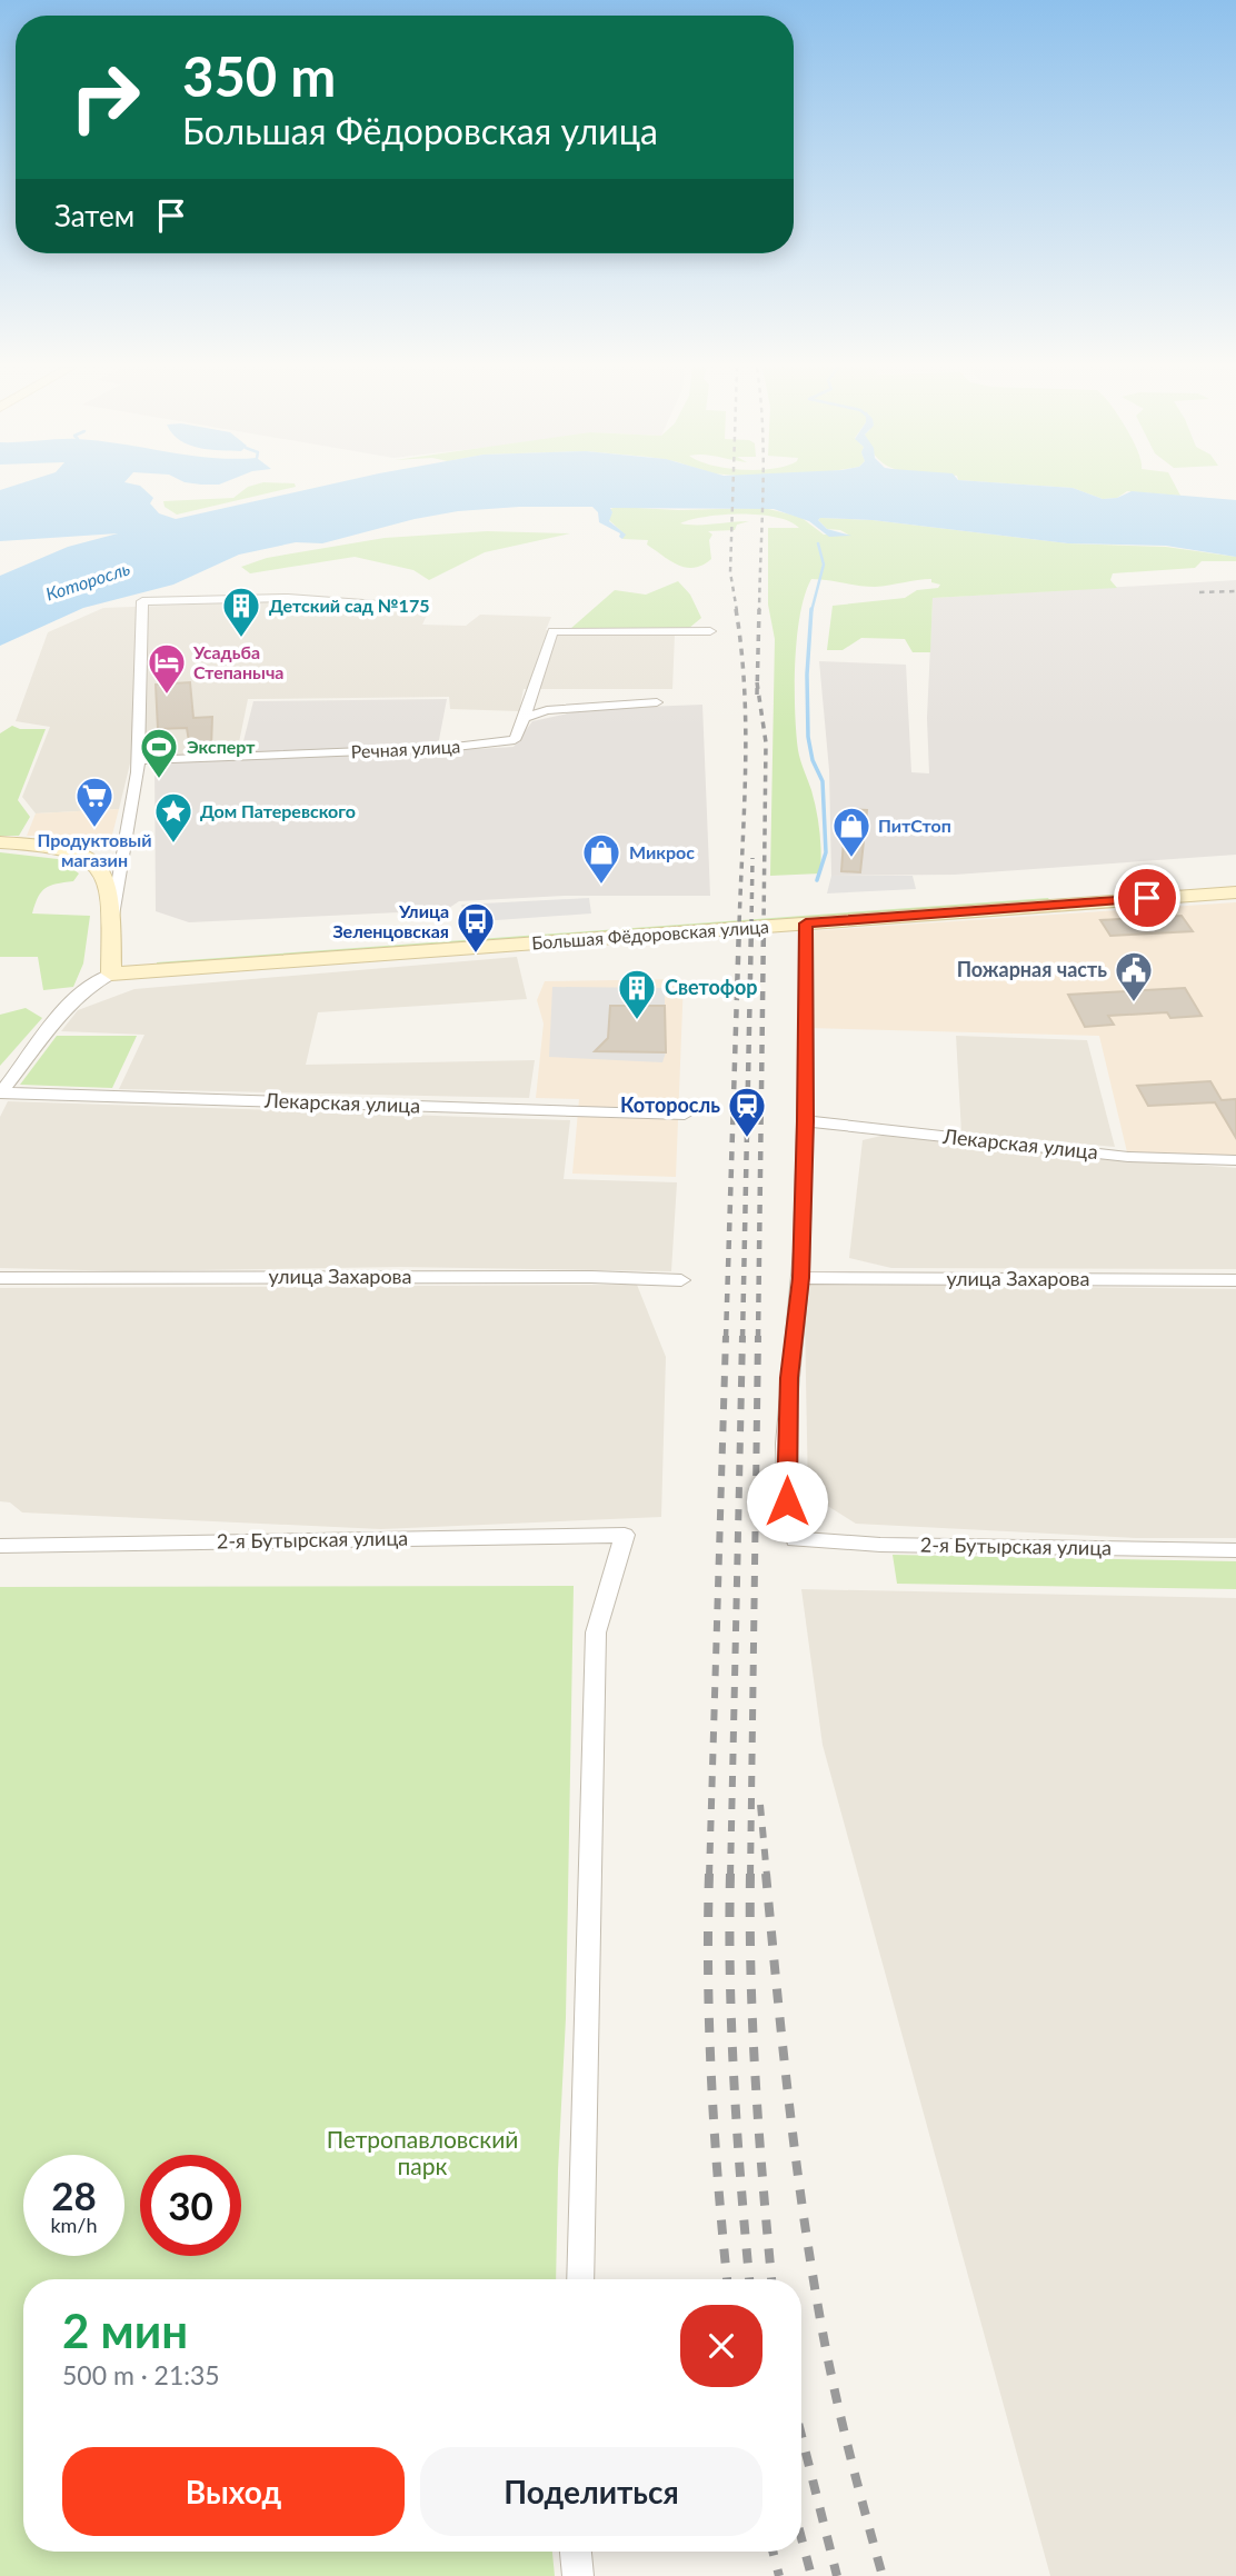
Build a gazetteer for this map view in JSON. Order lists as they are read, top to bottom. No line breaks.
{"streets":{"main road":["Большая Фёдоровская улица"],"street":["Речная улица","Лекарская улица","улица Захарова","2-я Бутырская улица"]},"crossings":[["улица Захарова","2-я Бутырская улица"]],"water":["Которосль"],"parks":["Петропавловский парк"],"places":{"building":["Детский сад №175","Светофор"],"hotel":["Усадьба Степаныча"],"sports":["Эксперт"],"supermarket":["Продуктовый магазин"],"place":["Дом Патеревского"],"shop":["ПитСтоп","Микрос"],"bus stop":["Улица Зеленцовская"],"public building":["Пожарная часть"],"station":["Которосль"]},"page":{"turn":["350 m","Большая Фёдоровская улица"],"then":"Затем","speed":"28 km/h","limit":"30","heading":["2 мин","500 m · 21:35"],"buttons":["Выход","Поделиться"]}}
